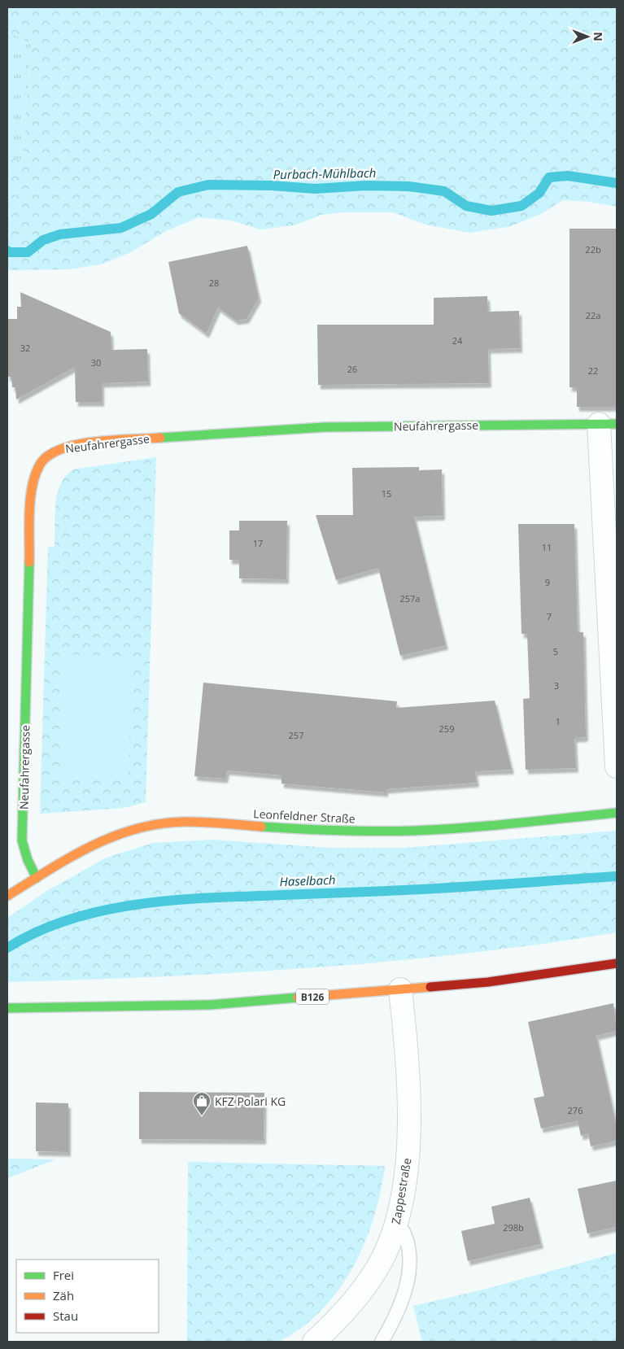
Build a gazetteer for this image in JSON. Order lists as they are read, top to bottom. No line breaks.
{"streets":{"street":["Neufahrergasse","Leonfeldner Straße","B126","Zappestraße"]},"crossings":[["Neufahrergasse","Leonfeldner Straße"],["B126","Zappestraße"]],"water":["Purbach-Mühlbach","Haselbach"],"places":{"shop":["KFZ Polari KG"]},"house_numbers":["22b","28","22a","24","32","30","26","22","15","17","11","9","257a","7","5","3","1","259","257","276","298b"],"legend":["Frei","Zäh","Stau"],"north":"right"}
